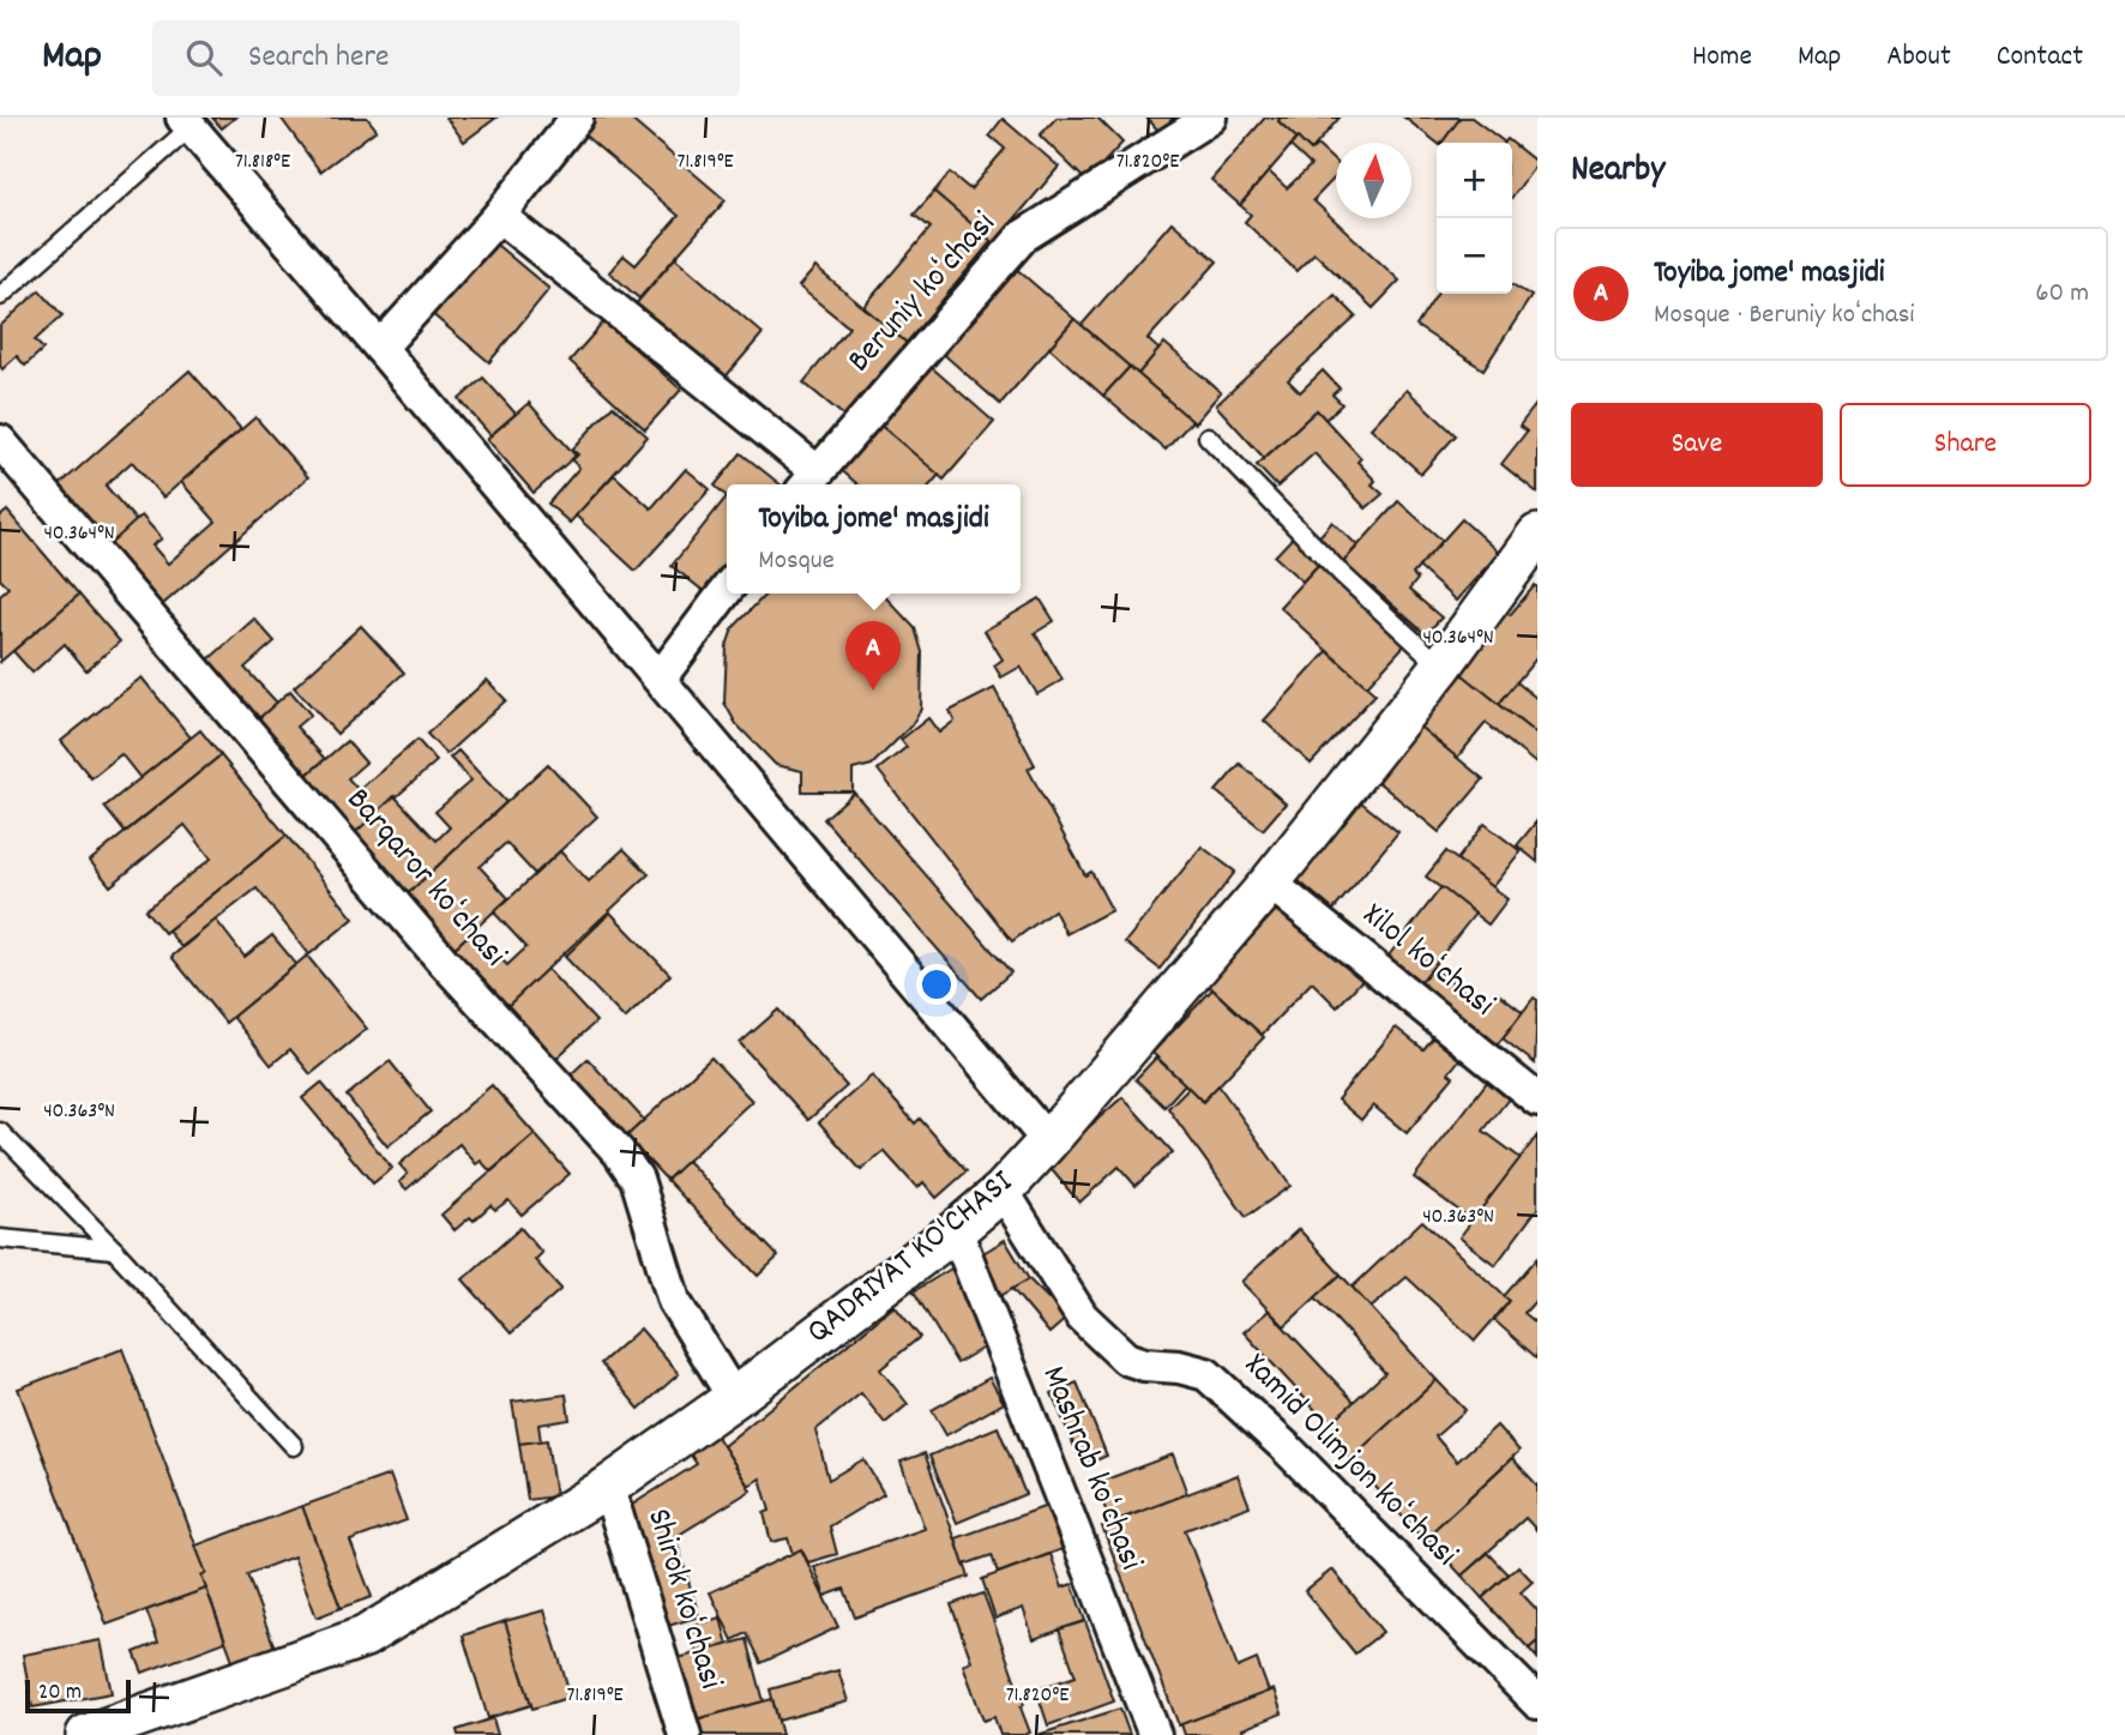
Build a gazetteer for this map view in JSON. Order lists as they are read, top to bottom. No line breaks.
{"streets":{"street":["Beruniy koʻchasi","Barqaror koʻchasi","Xilol koʻchasi","QADRIYAT KO'CHASI","Xamid Olimjon koʻchasi","Mashrab koʻchasi","Shirok koʻchasi"]},"crossings":[["Barqaror koʻchasi","QADRIYAT KO'CHASI"],["Xilol koʻchasi","QADRIYAT KO'CHASI"],["QADRIYAT KO'CHASI","Xamid Olimjon koʻchasi"],["QADRIYAT KO'CHASI","Mashrab koʻchasi"],["QADRIYAT KO'CHASI","Shirok koʻchasi"]],"scale_bar":"20 m","north":"top","page":{"header":"Map","search":"Search here","nav":["Home","Map","About","Contact"],"heading":"Nearby","map_buttons":["+","−"],"list":[{"mark":"A","name":"Toyiba jome' masjidi","note":"Mosque · Beruniy koʻchasi","value":"60 m"}],"buttons":["Save","Share"],"popup":["Toyiba jome' masjidi","Mosque"],"pins":"A","scale":"20 m"},"coordinates":["71.818°E","71.819°E","71.820°E","40.364°N","40.363°N"]}
